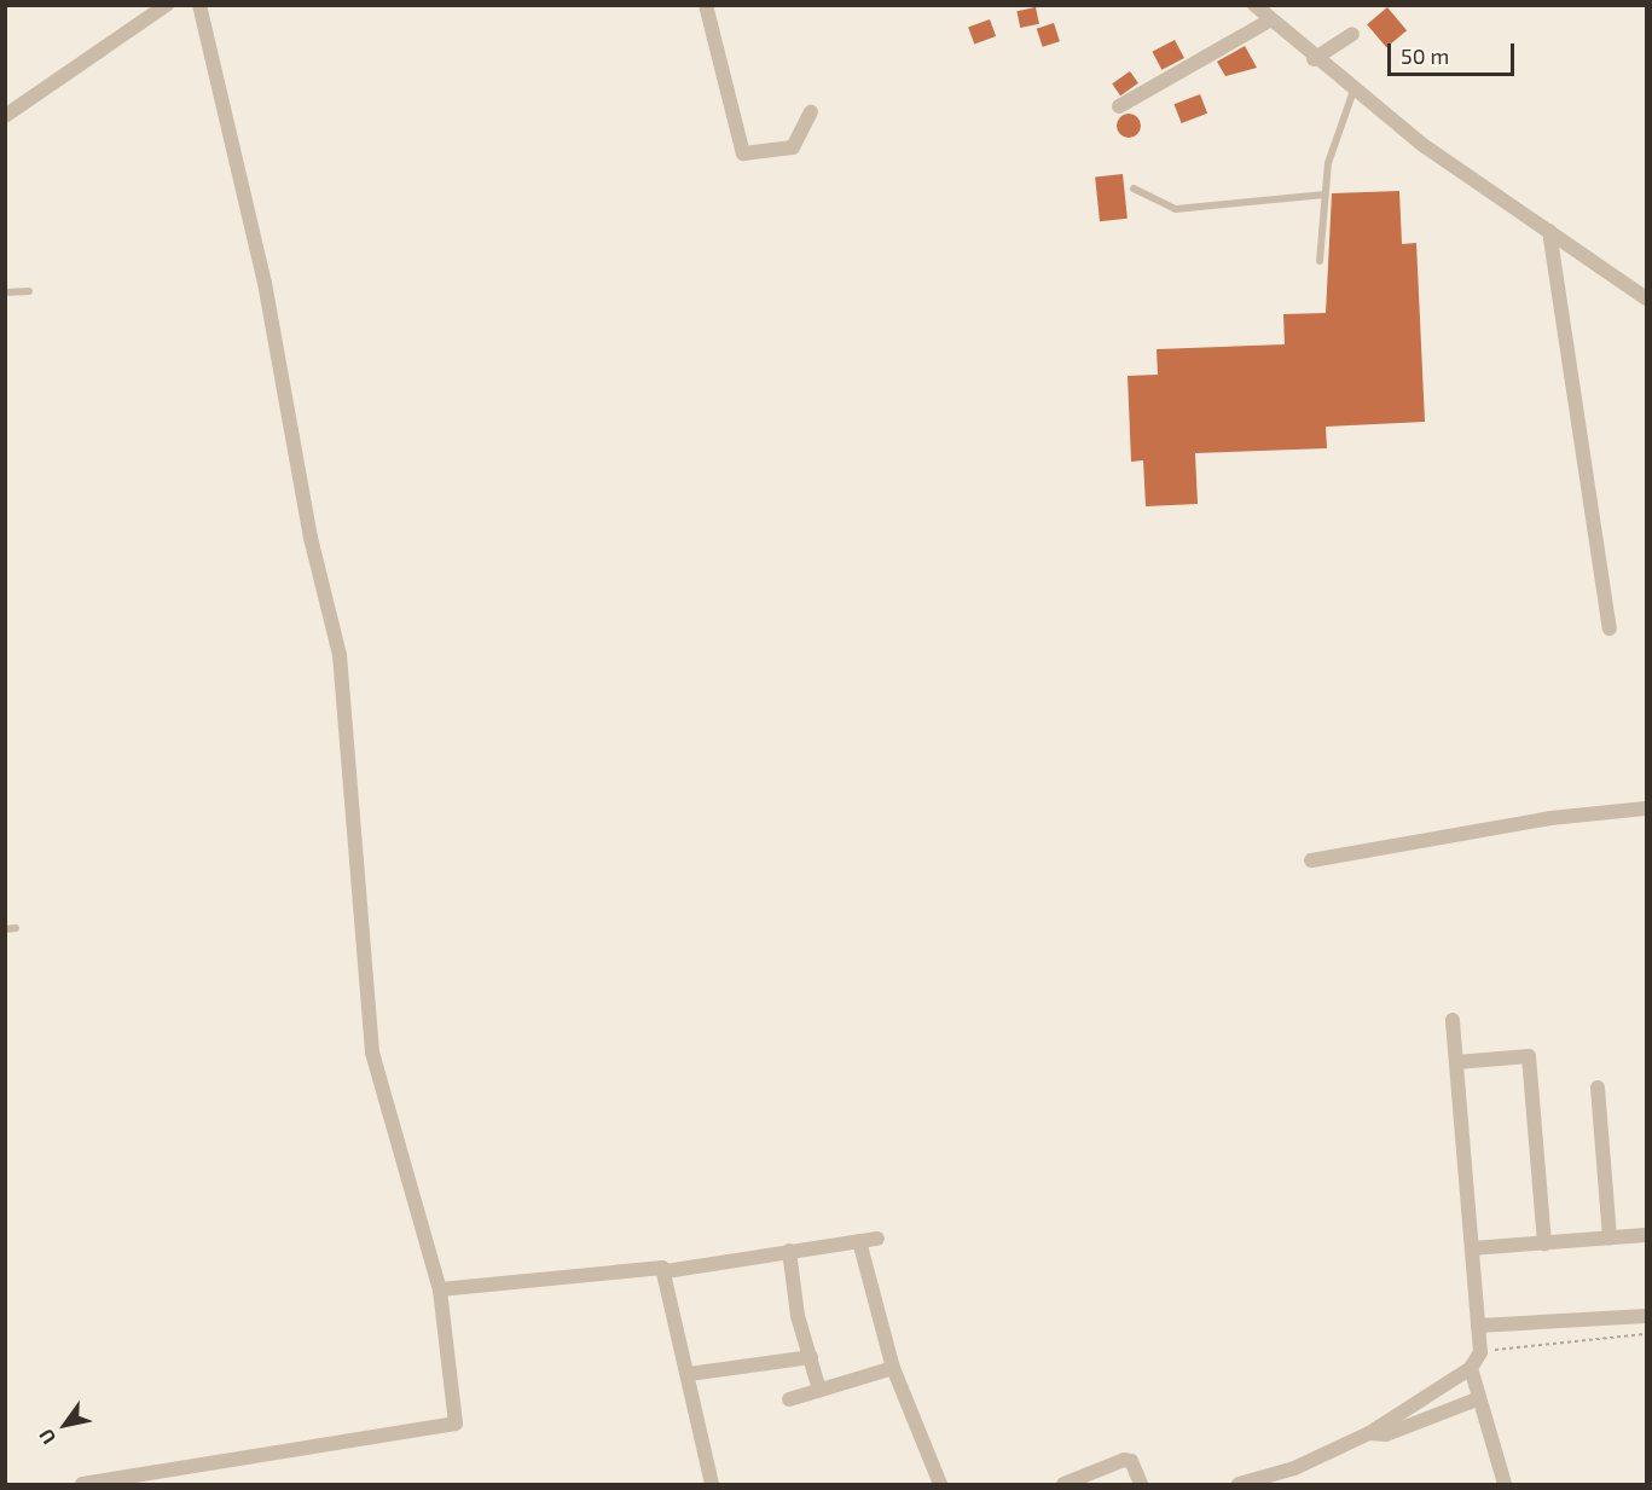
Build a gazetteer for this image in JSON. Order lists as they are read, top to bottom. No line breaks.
{"scale_bar":"50 m","north":"bottom left"}
